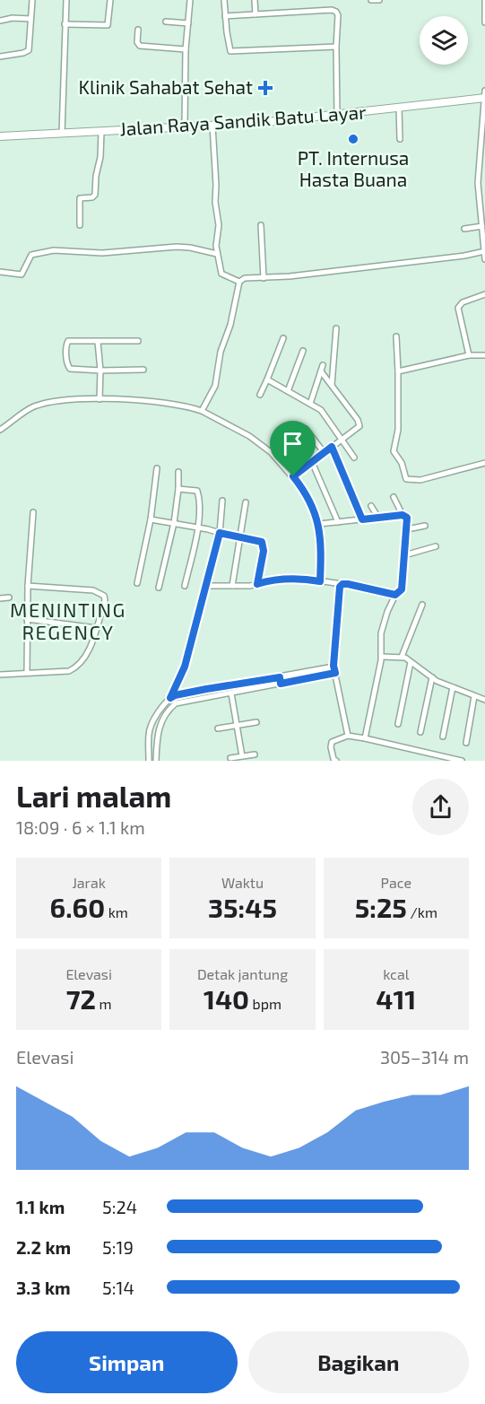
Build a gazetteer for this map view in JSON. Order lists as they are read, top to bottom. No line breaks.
{"streets":{"main road":["Jalan Raya Sandik Batu Layar"]},"districts":["MENINTING REGENCY"],"places":{"health":["Klinik Sahabat Sehat"],"other":["PT. Internusa Hasta Buana"]},"page":{"heading":["Lari malam","18:09 · 6 × 1.1 km"],"stats":[["Jarak","6.60 km"],["Waktu","35:45"],["Pace","5:25 /km"],["Elevasi","72 m"],["Detak jantung","140 bpm"],["kcal","411"]],"chart":["Elevasi","305–314 m"],"list":[{"name":"1.1 km","note":"5:24"},{"name":"2.2 km","note":"5:19"},{"name":"3.3 km","note":"5:14"}],"buttons":["Simpan","Bagikan"]}}
